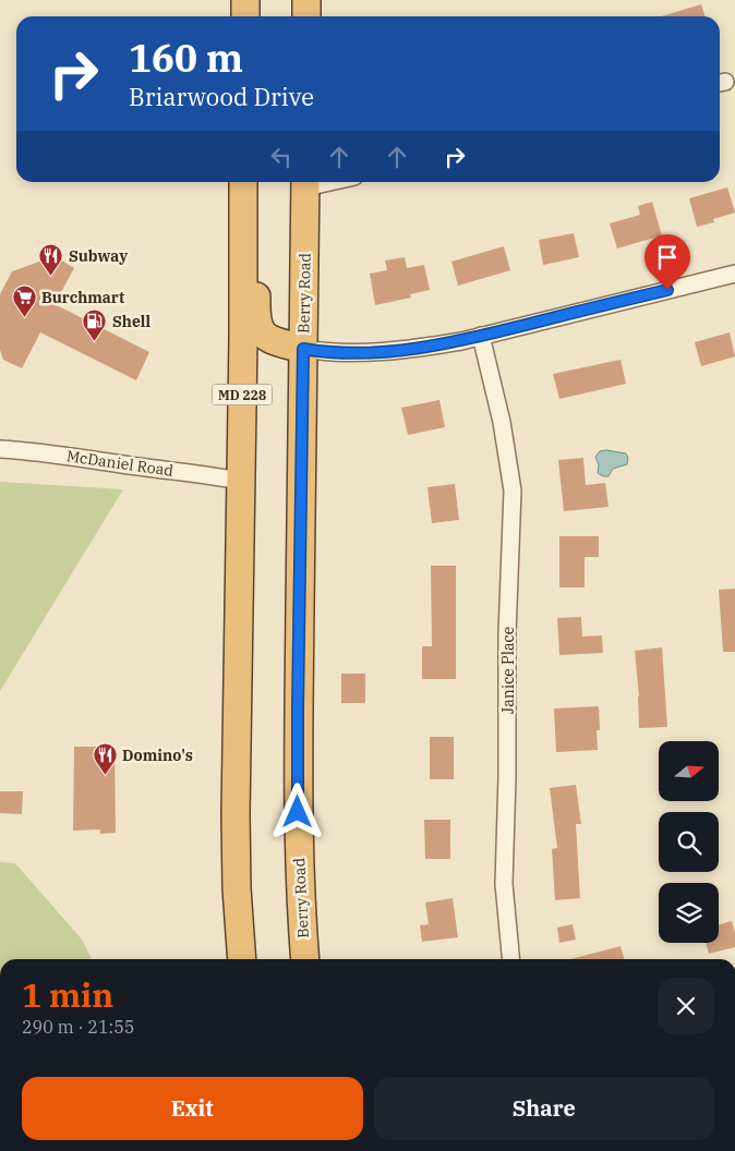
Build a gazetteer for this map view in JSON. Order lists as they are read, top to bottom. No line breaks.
{"streets":{"highway":["Berry Road","MD 228"],"street":["McDaniel Road","Janice Place"]},"crossings":[["MD 228","McDaniel Road"]],"places":{"restaurant":["Subway","Domino's"],"supermarket":["Burchmart"],"fuel station":["Shell"]},"north":"right","page":{"turn":["160 m","Briarwood Drive"],"heading":["1 min","290 m · 21:55"],"buttons":["Exit","Share"]}}
